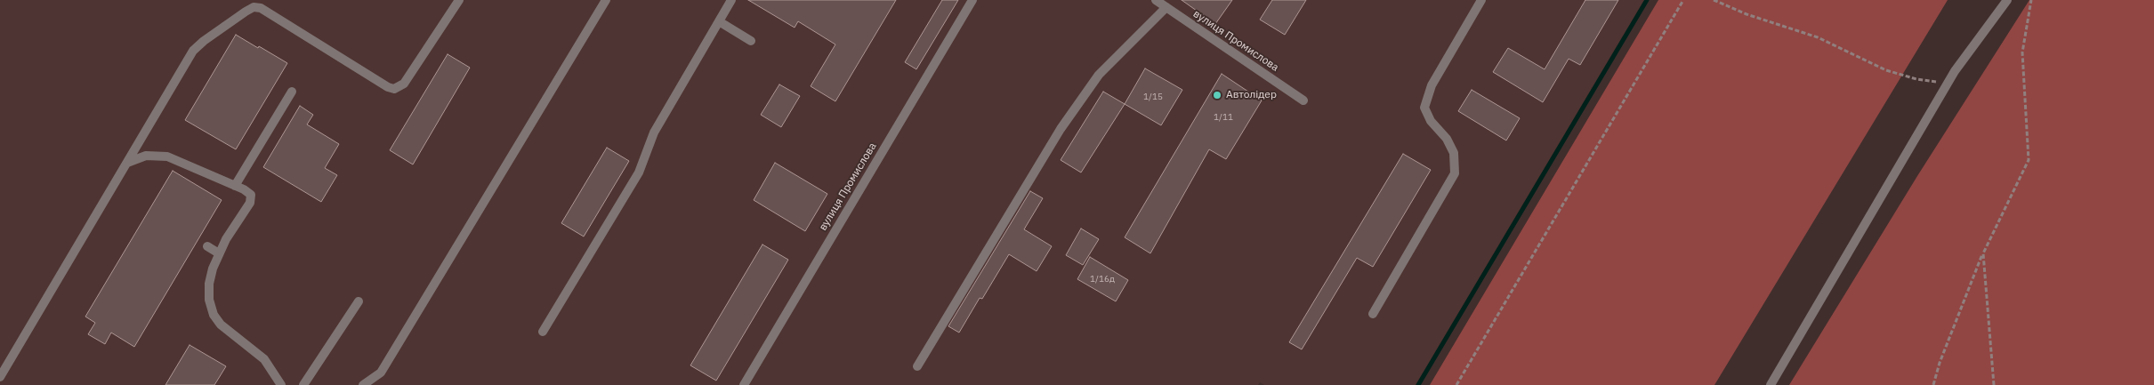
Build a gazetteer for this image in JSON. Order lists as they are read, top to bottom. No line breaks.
{"streets":{"street":["вулиця Промислова"]},"places":["Автолідер"],"house_numbers":["1/15","1/11","1/16д"]}
